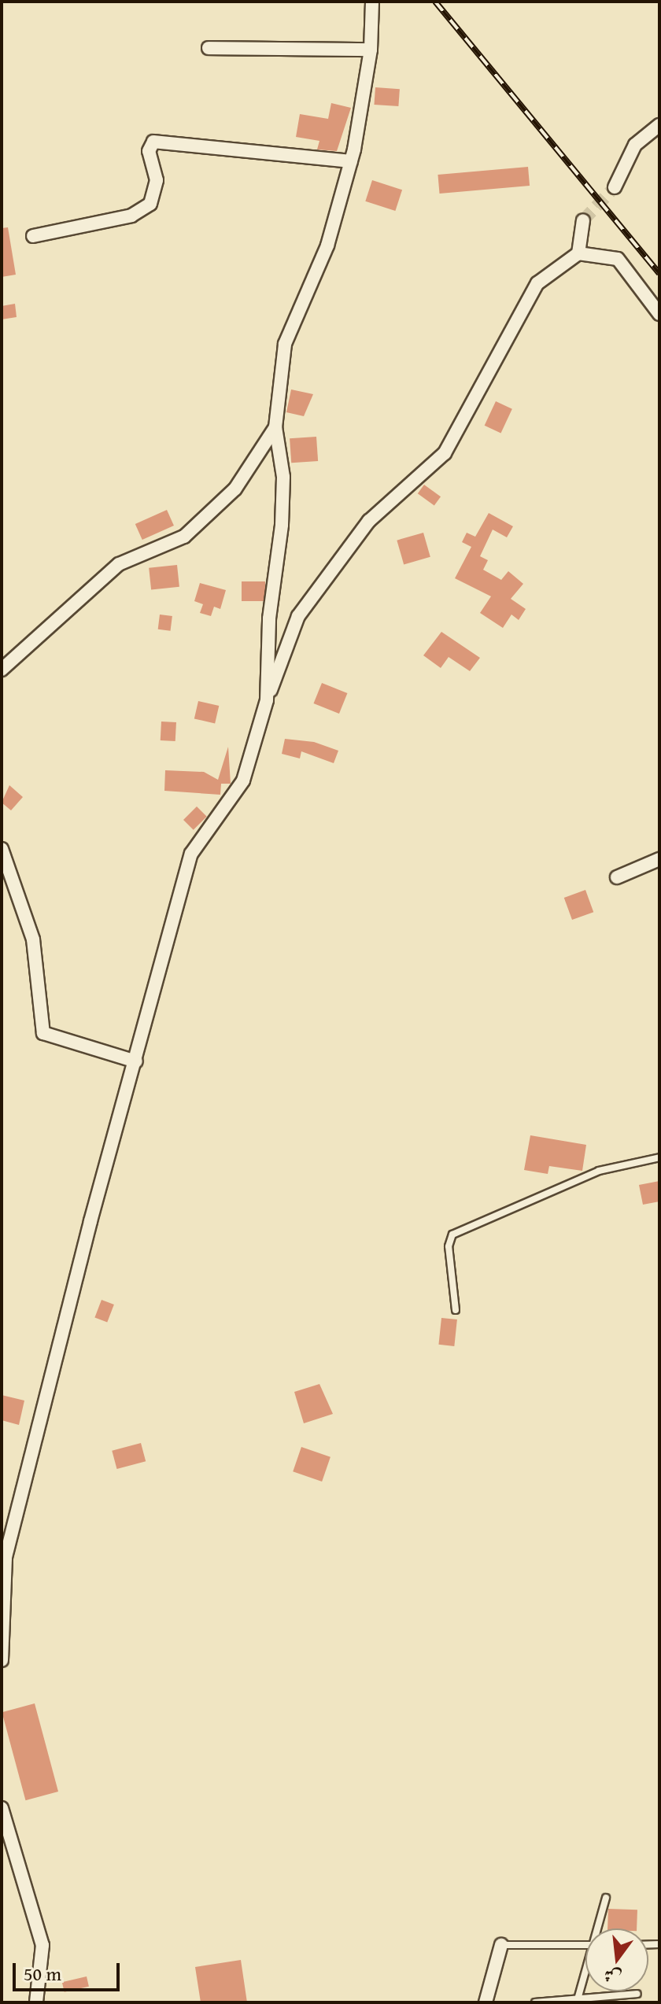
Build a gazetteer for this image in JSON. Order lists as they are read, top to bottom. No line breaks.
{"scale_bar":"50 m","north":"bottom"}
